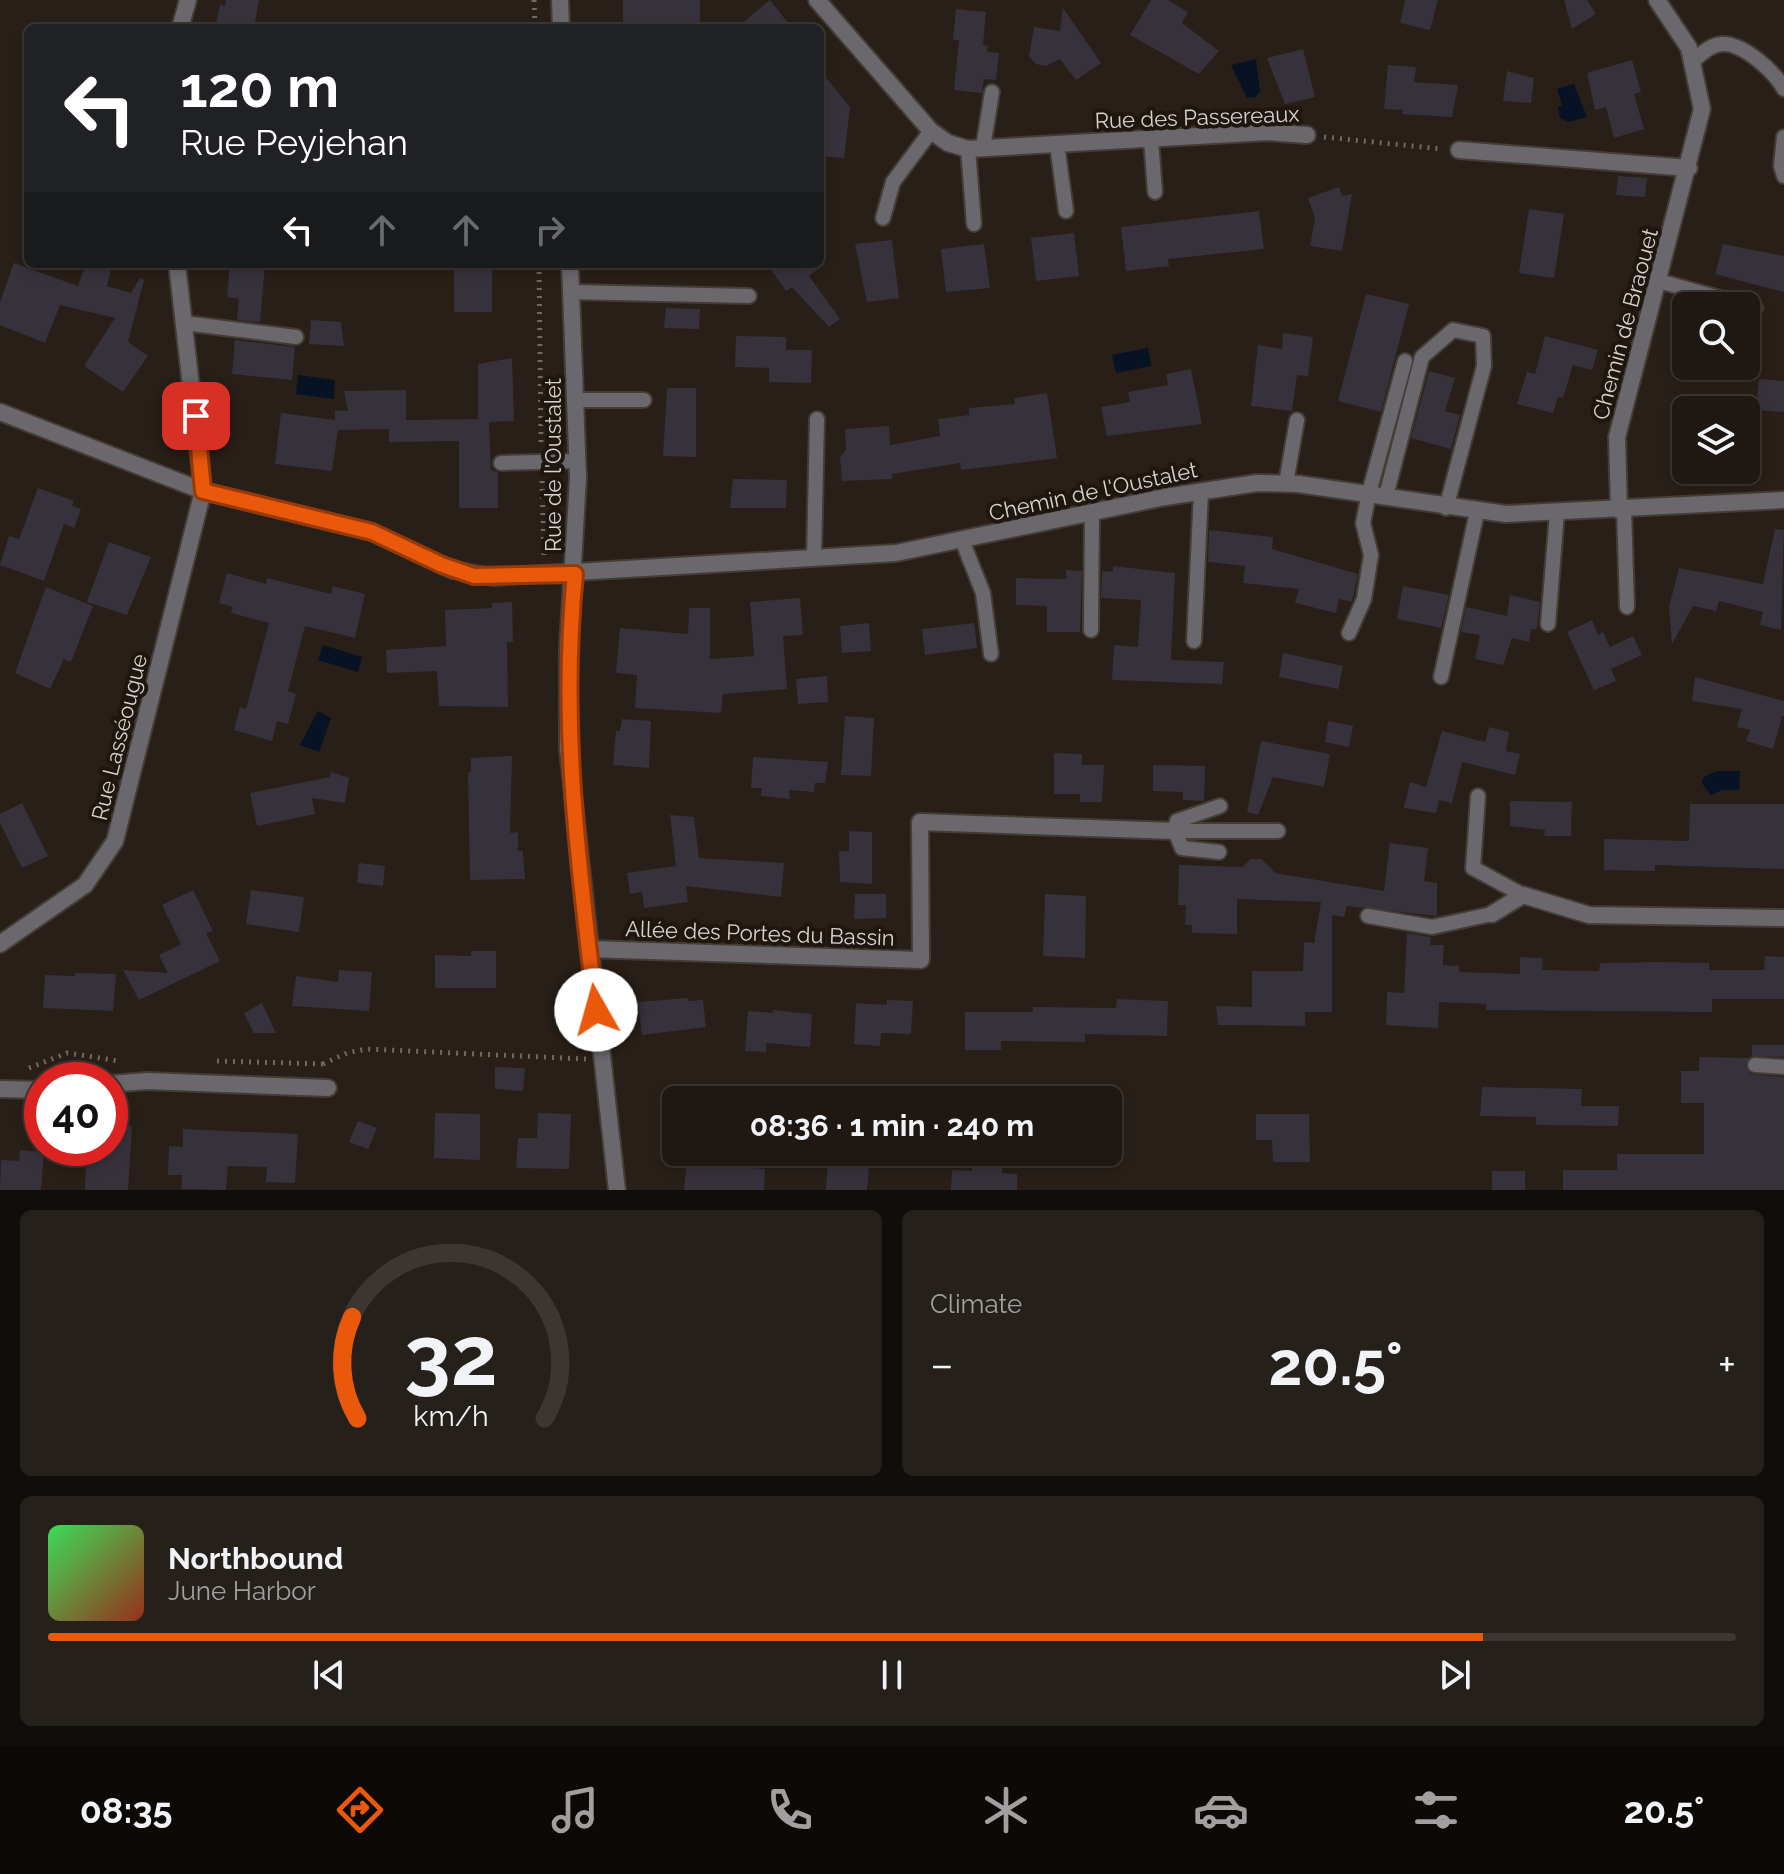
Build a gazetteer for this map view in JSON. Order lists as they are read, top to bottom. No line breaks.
{"streets":{"street":["Rue des Passereaux","Chemin de Braouet","Rue de l'Oustalet","Chemin de l'Oustalet","Rue Lasséougue","Allée des Portes du Bassin"]},"crossings":[["Chemin de Braouet","Chemin de l'Oustalet"],["Rue de l'Oustalet","Chemin de l'Oustalet"],["Rue de l'Oustalet","Allée des Portes du Bassin"],["Chemin de l'Oustalet","Rue Lasséougue"]],"page":{"turn":["120 m","Rue Peyjehan"],"limit":"40","trip":"08:36 · 1 min · 240 m","tile":"Climate","heat":["−","20.5°","+"],"song":["Northbound","June Harbor"],"tabs":["08:35","20.5°"],"gauge":["32","km/h"]}}
